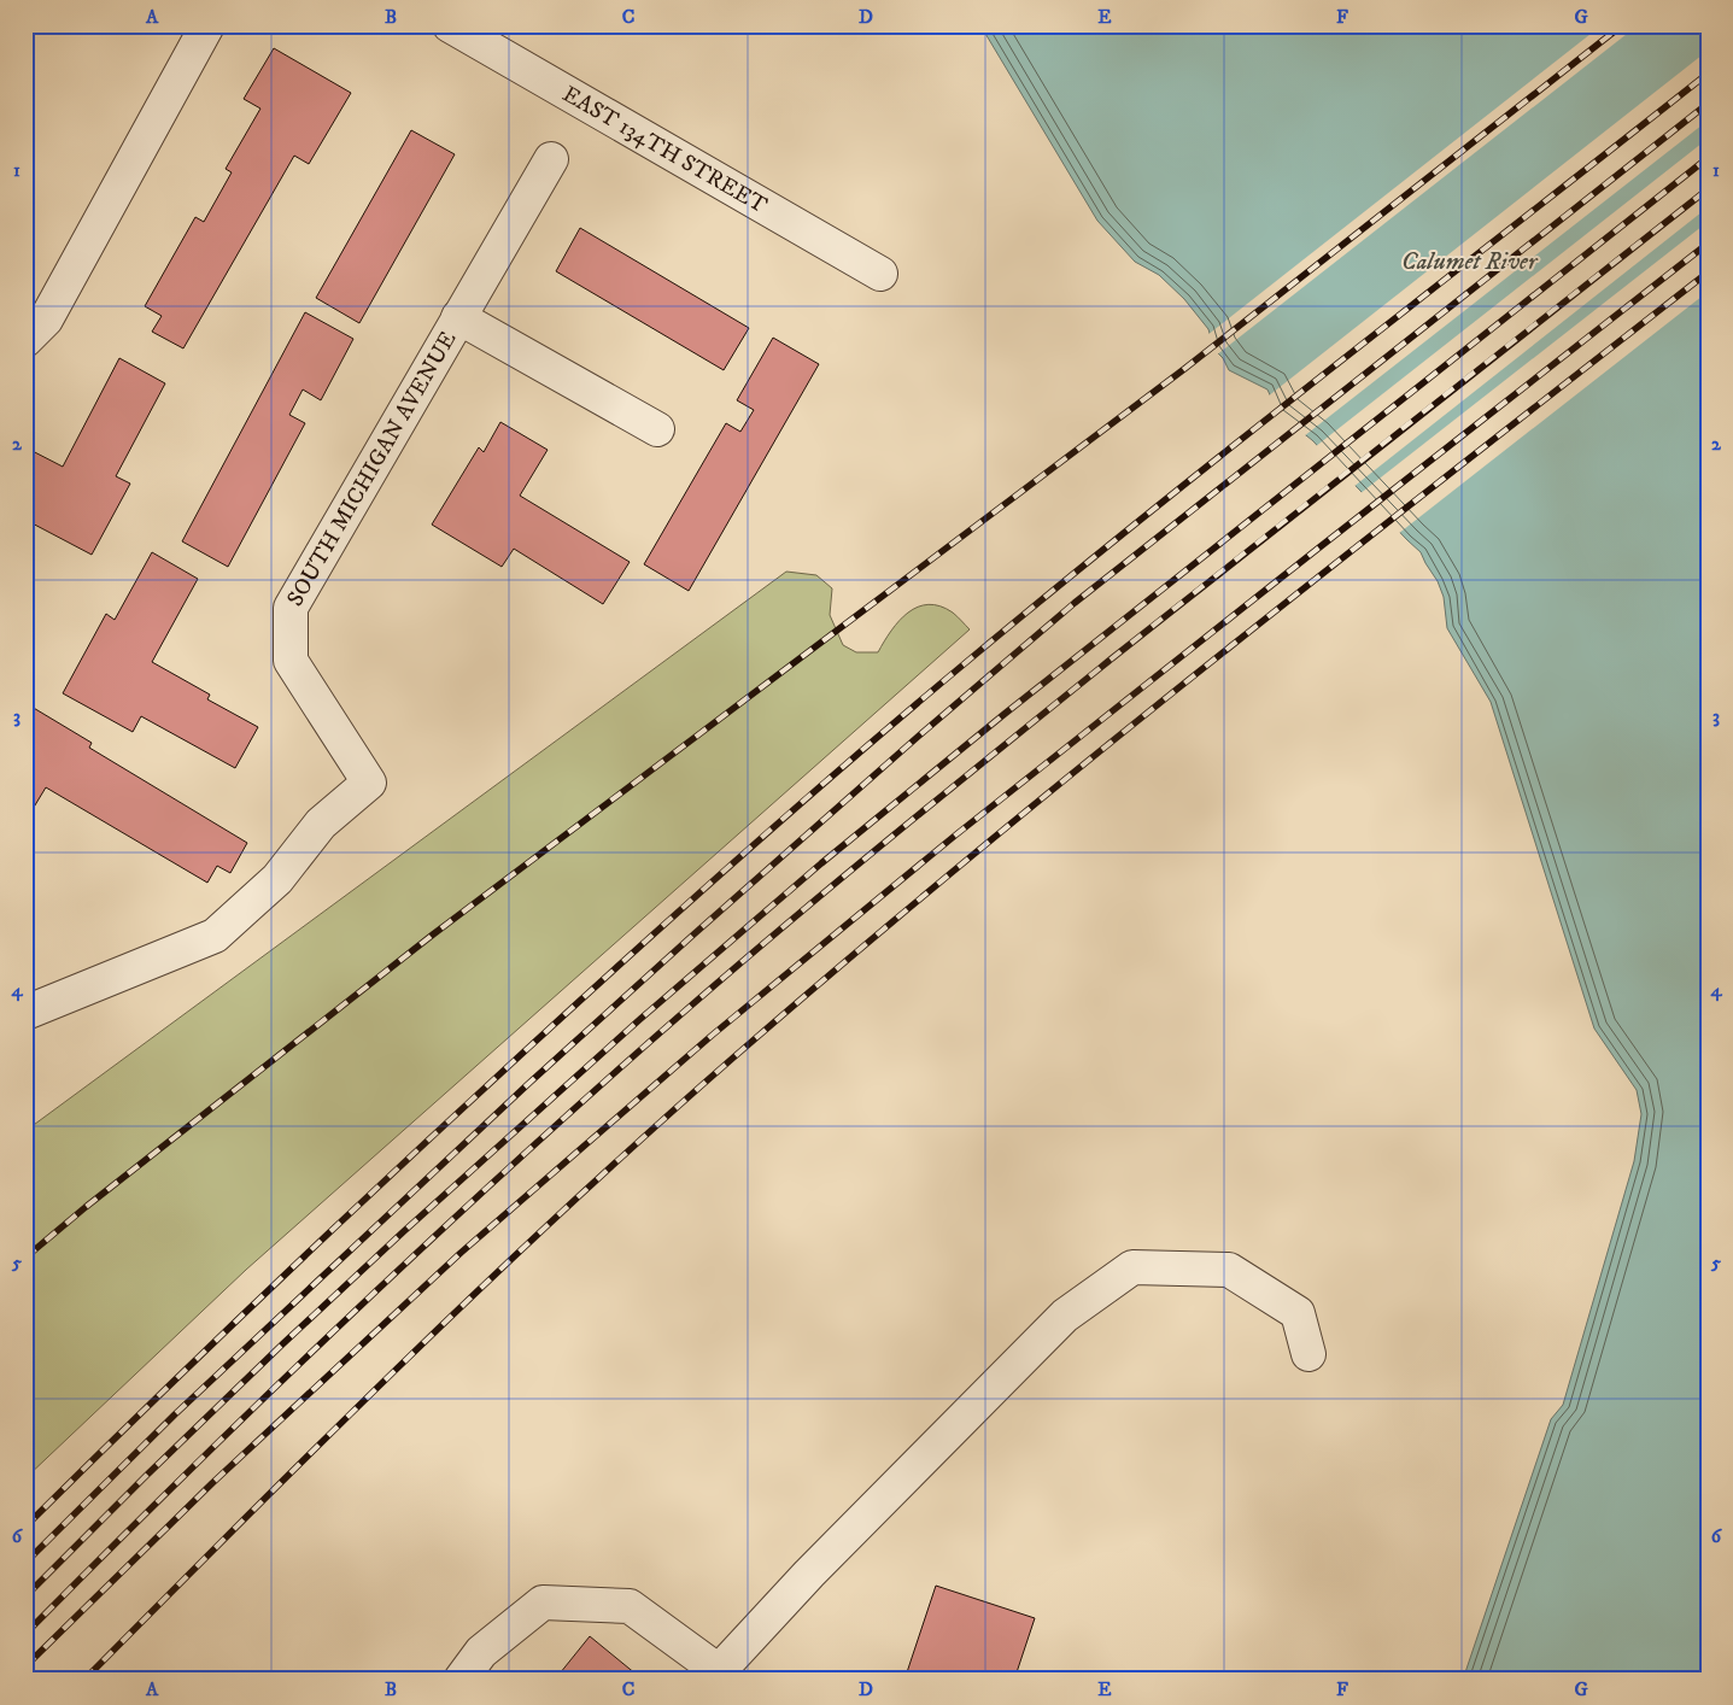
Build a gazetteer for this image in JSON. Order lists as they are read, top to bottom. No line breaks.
{"streets":{"street":["EAST 134TH STREET","SOUTH MICHIGAN AVENUE"]},"water":["Calumet River"],"grid":{"columns":["A","B","C","D","E","F","G"],"rows":["1","2","3","4","5","6"]}}
